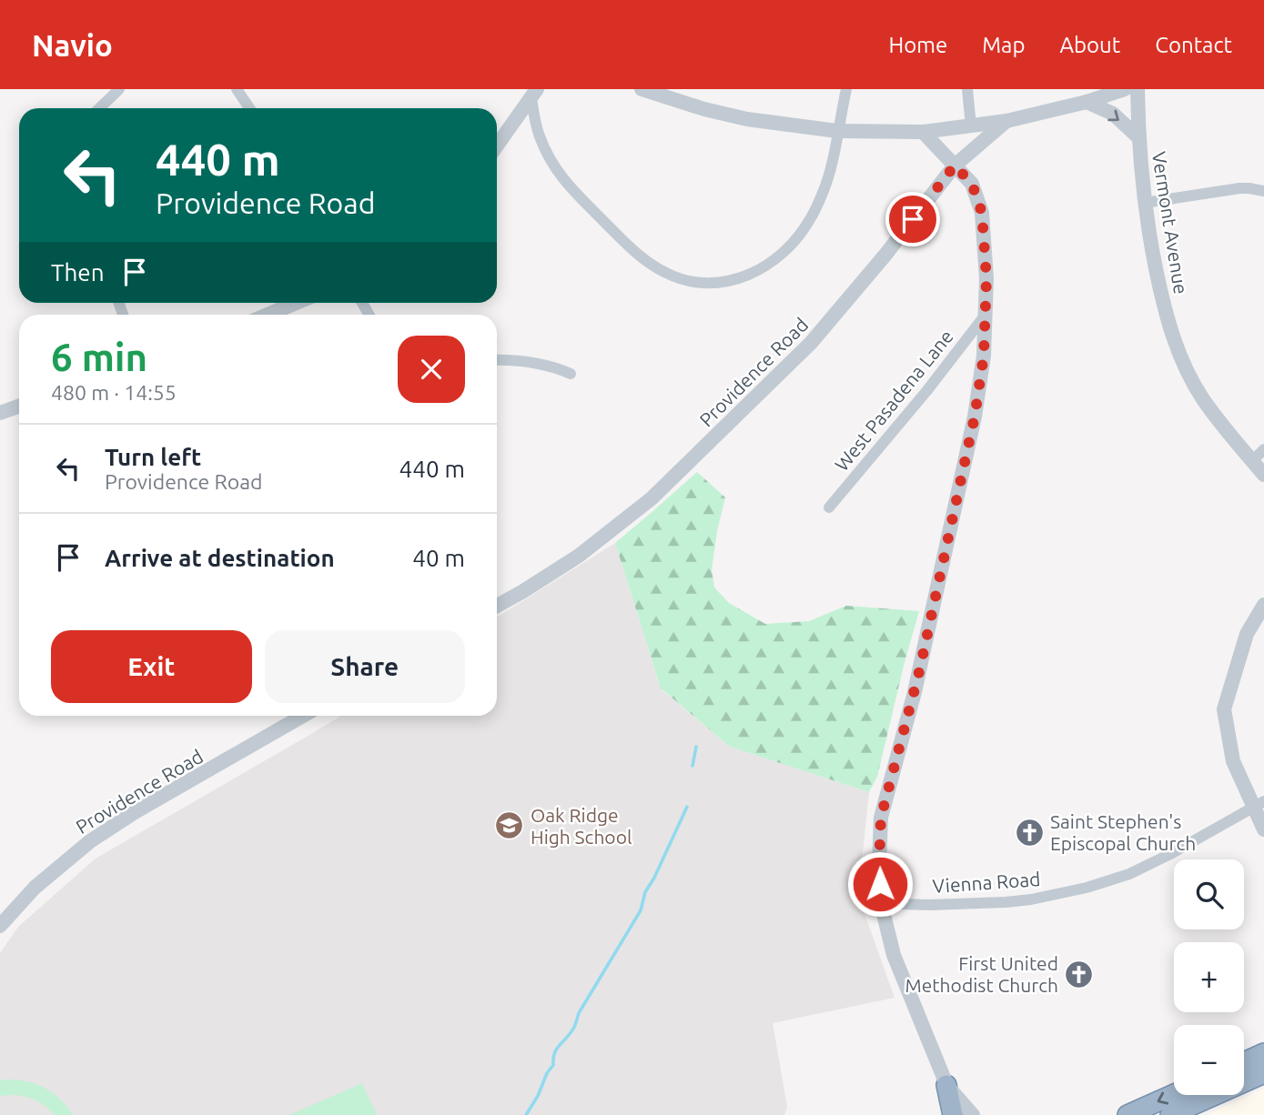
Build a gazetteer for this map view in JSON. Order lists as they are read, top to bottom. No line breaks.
{"streets":{"street":["Vermont Avenue","Providence Road","West Pasadena Lane","Vienna Road"]},"places":{"school or university":["Oak Ridge High School"],"church":["Saint Stephen's Episcopal Church","First United Methodist Church"]},"page":{"header":"Navio","nav":["Home","Map","About","Contact"],"turn":["440 m","Providence Road"],"then":"Then","heading":["6 min","480 m · 14:55"],"list":[{"name":"Turn left","note":"Providence Road","value":"440 m"},{"name":"Arrive at destination","value":"40 m"}],"buttons":["Exit","Share"],"map_buttons":["+","−"]}}
